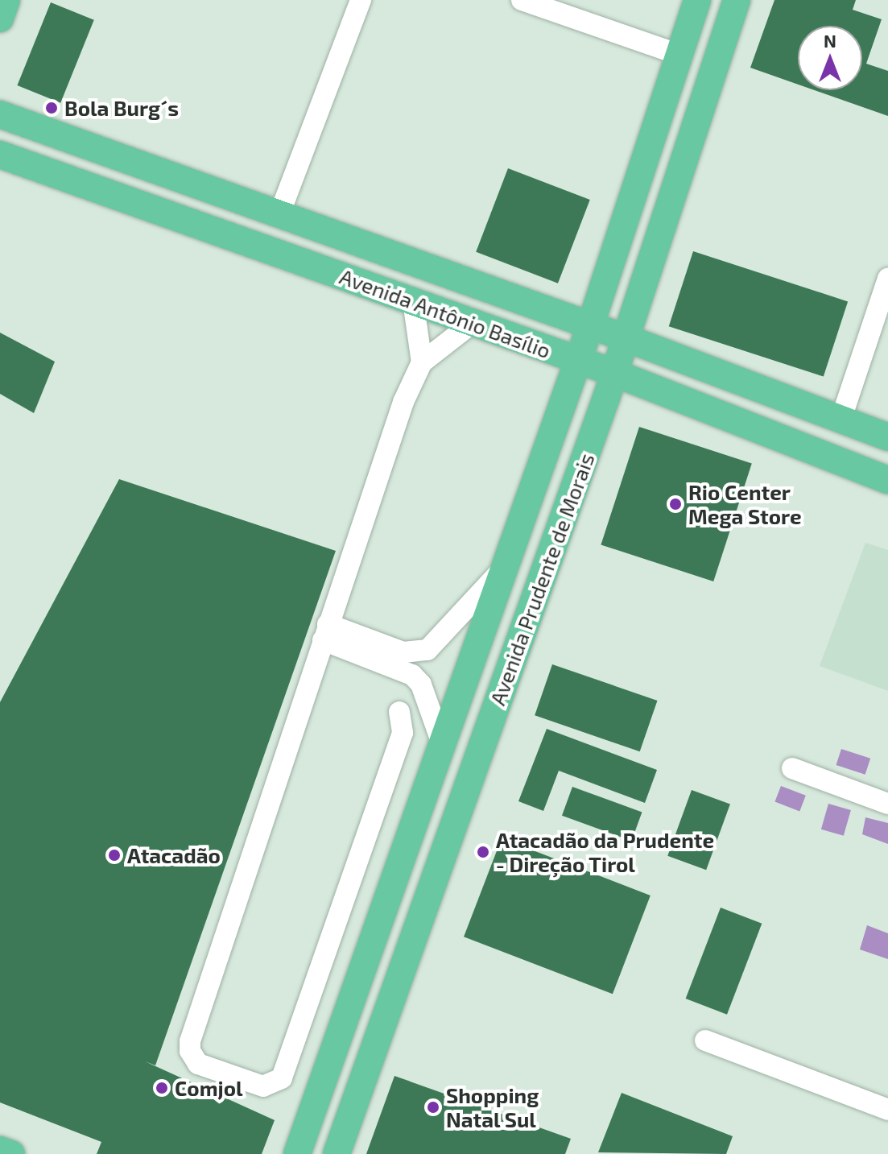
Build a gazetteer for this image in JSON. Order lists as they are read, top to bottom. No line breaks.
{"streets":{"main road":["Avenida Antônio Basílio","Avenida Prudente de Morais"]},"crossings":[["Avenida Antônio Basílio","Avenida Prudente de Morais"]],"places":["Bola Burg´s","Rio Center Mega Store","Atacadão da Prudente - Direção Tirol","Atacadão","Comjol","Shopping Natal Sul"],"north":"top"}
